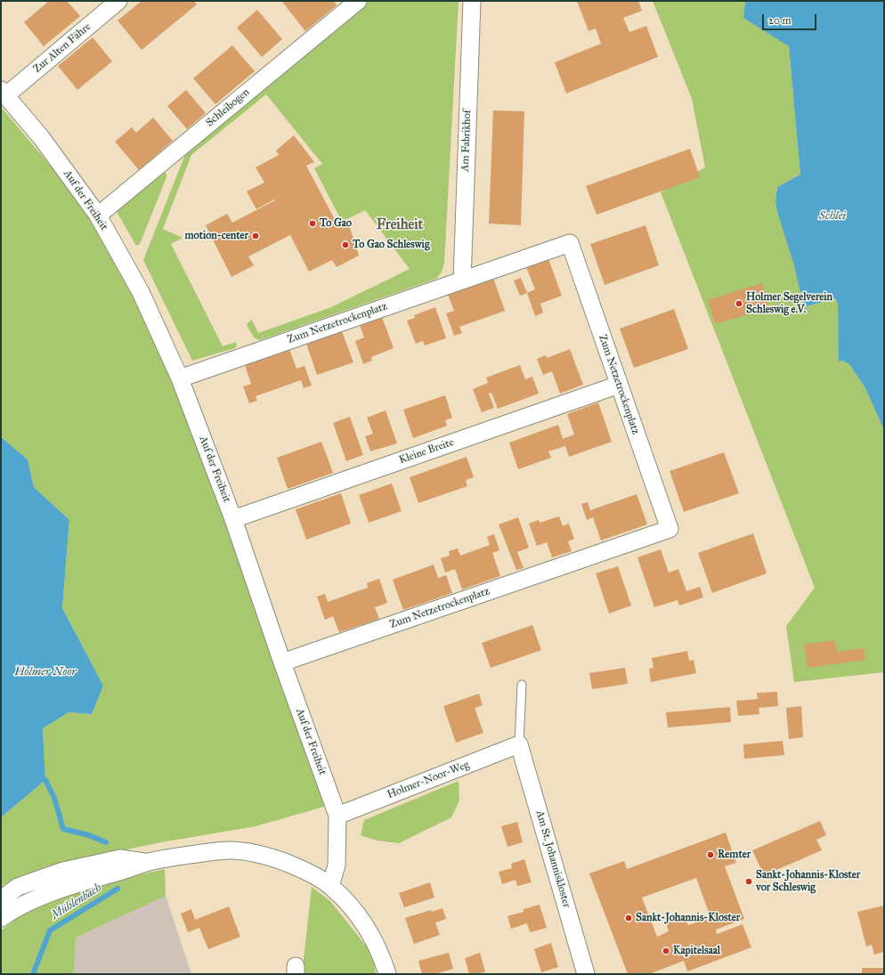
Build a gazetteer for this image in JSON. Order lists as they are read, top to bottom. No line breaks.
{"streets":{"street":["Zur Alten Fähre","Schleibogen","Am Fabrikhof","Auf der Freiheit","Zum Netzetrockenplatz","Kleine Breite","Holmer-Noor-Weg","Am St. Johanniskloster"]},"crossings":[["Zur Alten Fähre","Auf der Freiheit"],["Schleibogen","Auf der Freiheit"],["Am Fabrikhof","Zum Netzetrockenplatz"],["Auf der Freiheit","Zum Netzetrockenplatz"],["Auf der Freiheit","Kleine Breite"],["Auf der Freiheit","Holmer-Noor-Weg"],["Zum Netzetrockenplatz","Kleine Breite"],["Holmer-Noor-Weg","Am St. Johanniskloster"]],"districts":["Freiheit"],"water":["Schlei","Holmer Noor","Mühlenbach"],"places":["To Gao","motion-center","To Gao Schleswig","Holmer Segelverein Schleswig e.V.","Remter","Sankt-Johannis-Kloster vor Schleswig","Sankt-Johannis-Kloster","Kapitelsaal"],"scale_bar":"20 m"}
